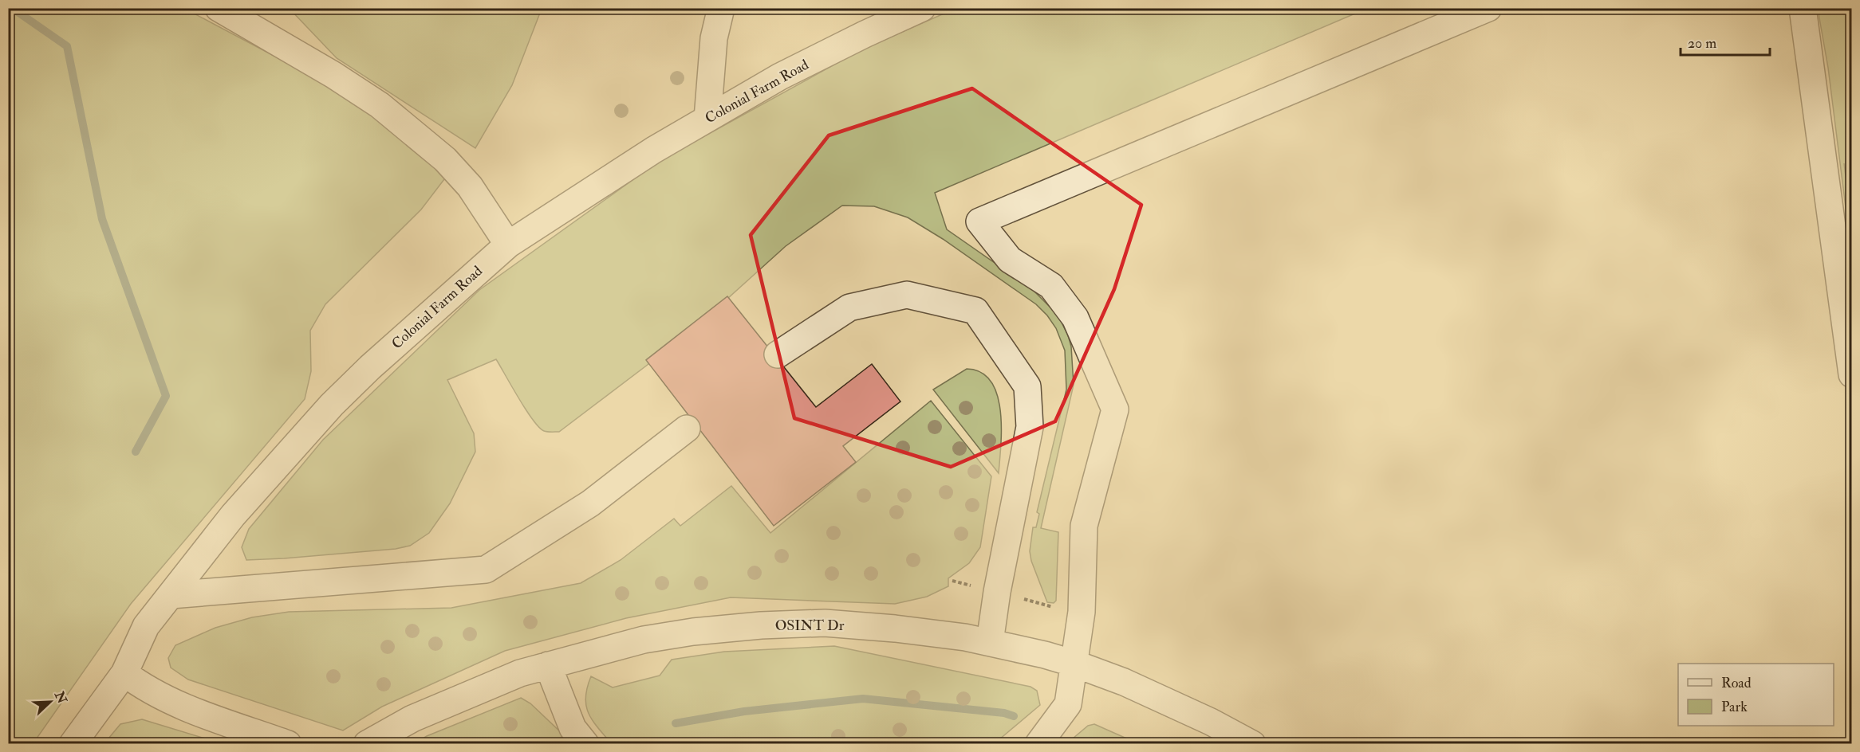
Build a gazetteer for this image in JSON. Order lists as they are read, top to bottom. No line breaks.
{"streets":{"street":["Colonial Farm Road","OSINT Dr"]},"legend":["Road","Park"],"scale_bar":"20 m","north":"top right"}
